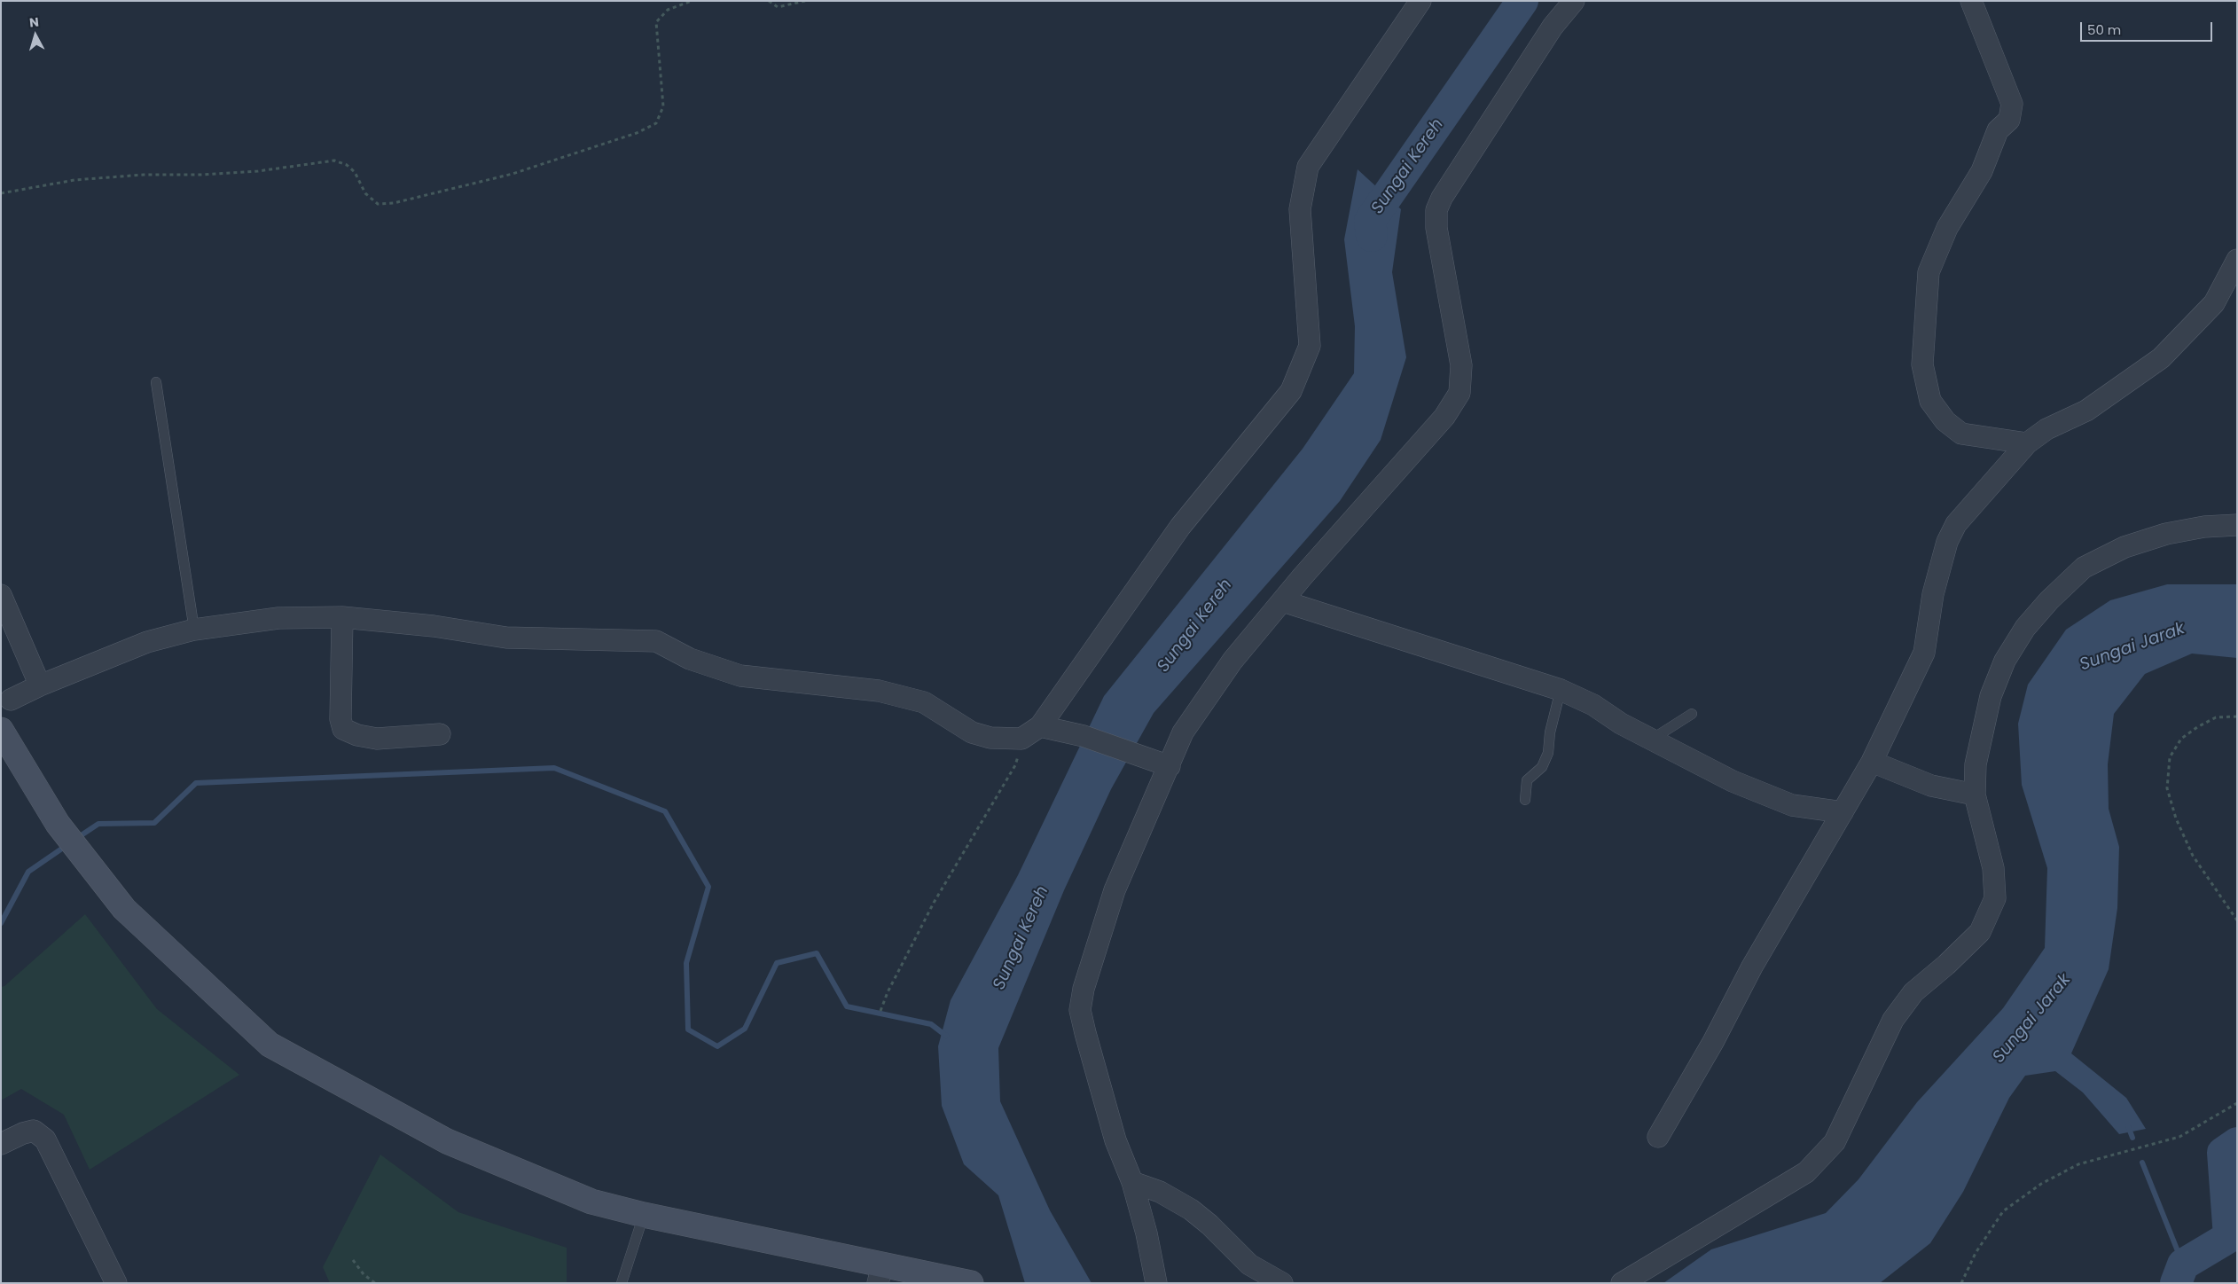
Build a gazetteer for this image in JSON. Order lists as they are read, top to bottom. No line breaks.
{"water":["Sungai Kereh","Sungai Jarak"],"scale_bar":"50 m","north":"top"}
